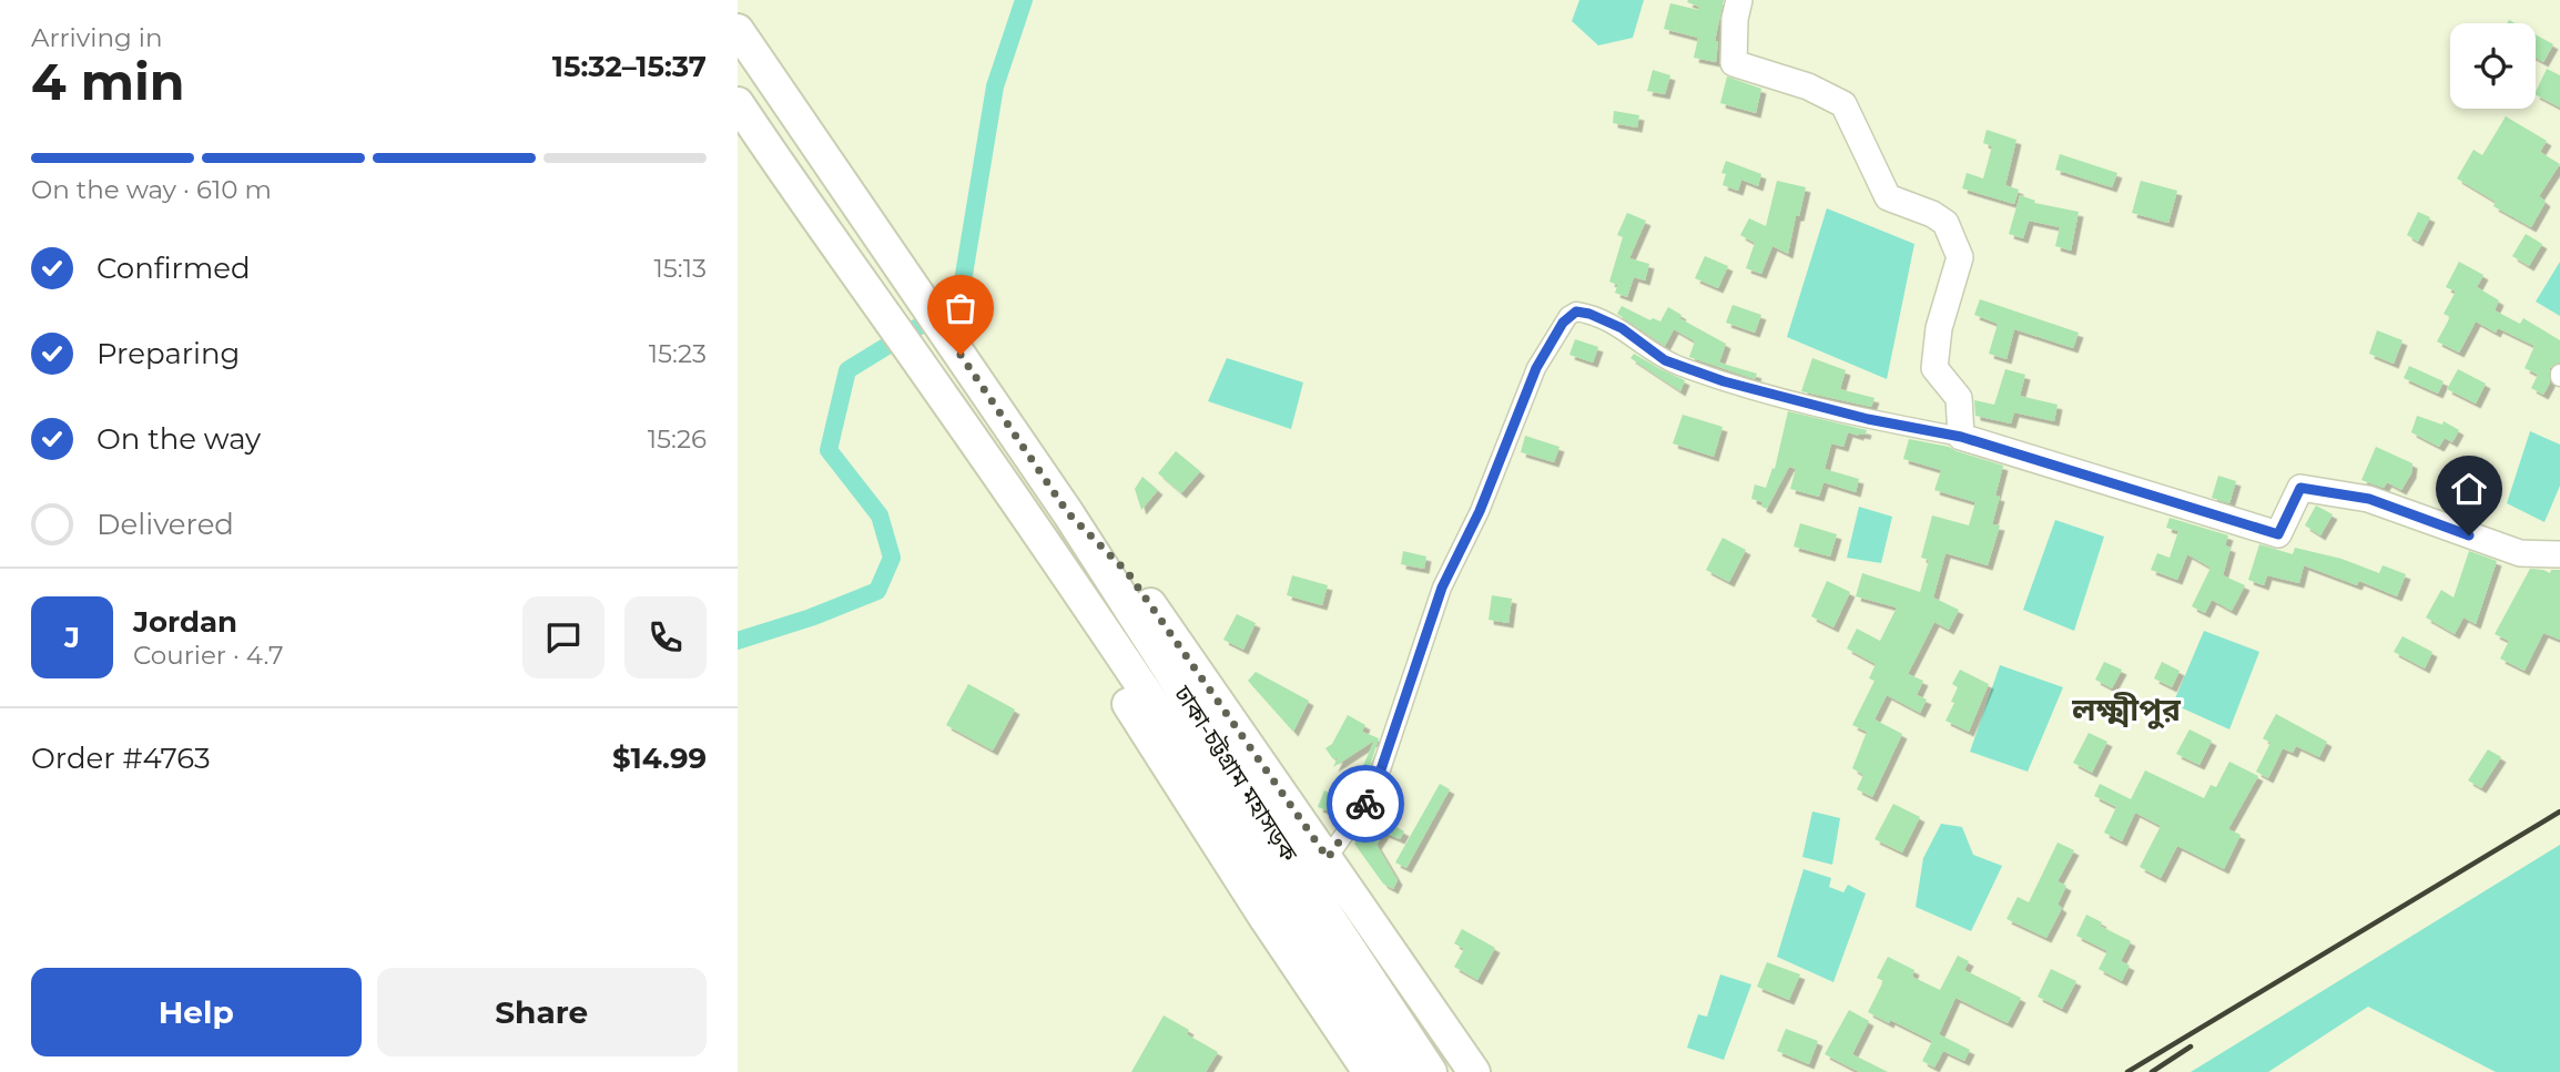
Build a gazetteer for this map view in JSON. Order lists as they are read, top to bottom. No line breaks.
{"streets":{"highway":["ঢাকা-চট্টগ্রাম মহাসড়ক"]},"districts":["লক্ষ্মীপুর"],"page":{"heading":["4 min","Arriving in","15:32–15:37"],"panel":["Jordan","Courier · 4.7","Order #4763","$14.99"],"bar":"On the way · 610 m","list":[["Confirmed","15:13"],["Preparing","15:23"],["On the way","15:26"],"Delivered"],"round":"J","buttons":["Help","Share"]}}
